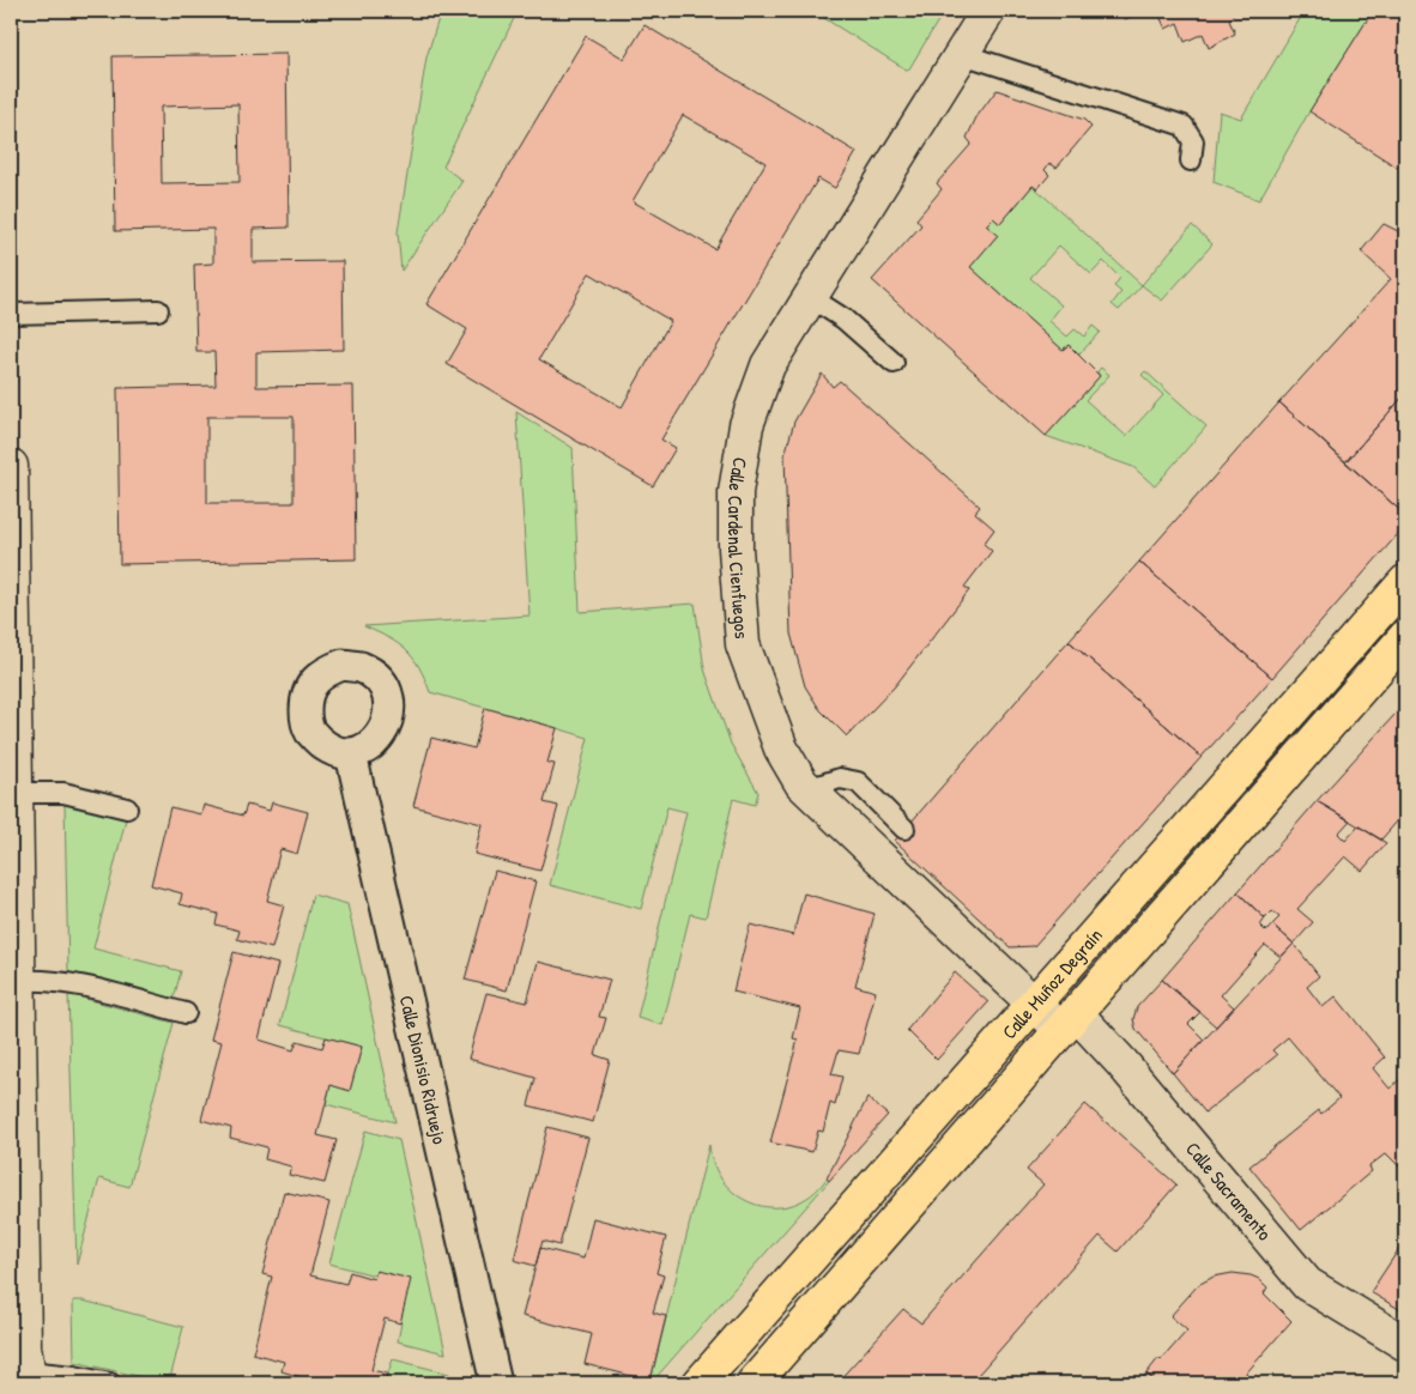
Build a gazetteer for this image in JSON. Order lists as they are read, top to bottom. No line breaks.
{"streets":{"highway":["Calle Muñoz Degraín"],"street":["Calle Cardenal Cienfuegos","Calle Dionisio Ridruejo","Calle Sacramento"]},"crossings":[["Calle Cardenal Cienfuegos","Calle Muñoz Degraín"],["Calle Cardenal Cienfuegos","Calle Sacramento"],["Calle Muñoz Degraín","Calle Sacramento"]]}
